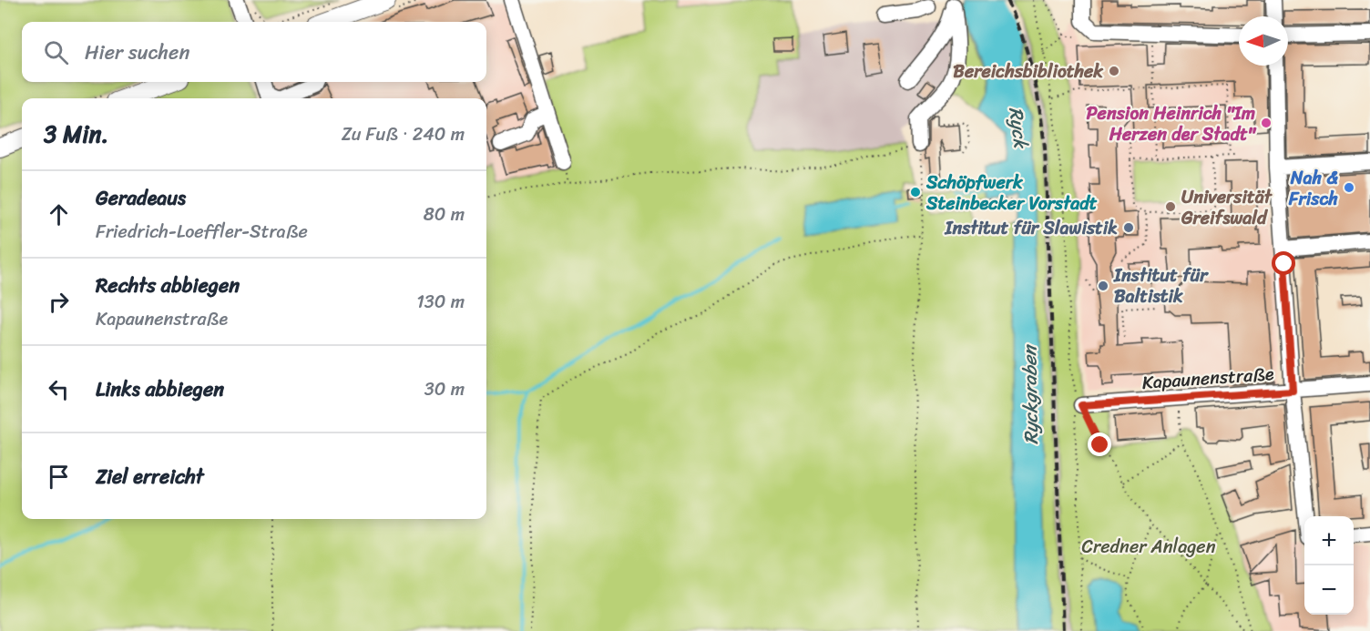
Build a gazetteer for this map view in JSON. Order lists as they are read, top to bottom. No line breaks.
{"streets":{"street":["Kapaunenstraße"]},"water":["Ryck","Ryckgraben"],"parks":["Credner Anlagen"],"places":["Bereichsbibliothek","Pension Heinrich \"Im Herzen der Stadt\"","Nah & Frisch","Schöpfwerk Steinbecker Vorstadt","Universität Greifswald","Institut für Slawistik","Institut für Baltistik"],"north":"left","page":{"search":"Hier suchen","heading":["3 Min.","Zu Fuß · 240 m"],"list":[["Geradeaus","Friedrich-Loeffler-Straße","80 m"],["Rechts abbiegen","Kapaunenstraße","130 m"],["Links abbiegen","30 m"],"Ziel erreicht"],"map_buttons":["+","−"]}}
